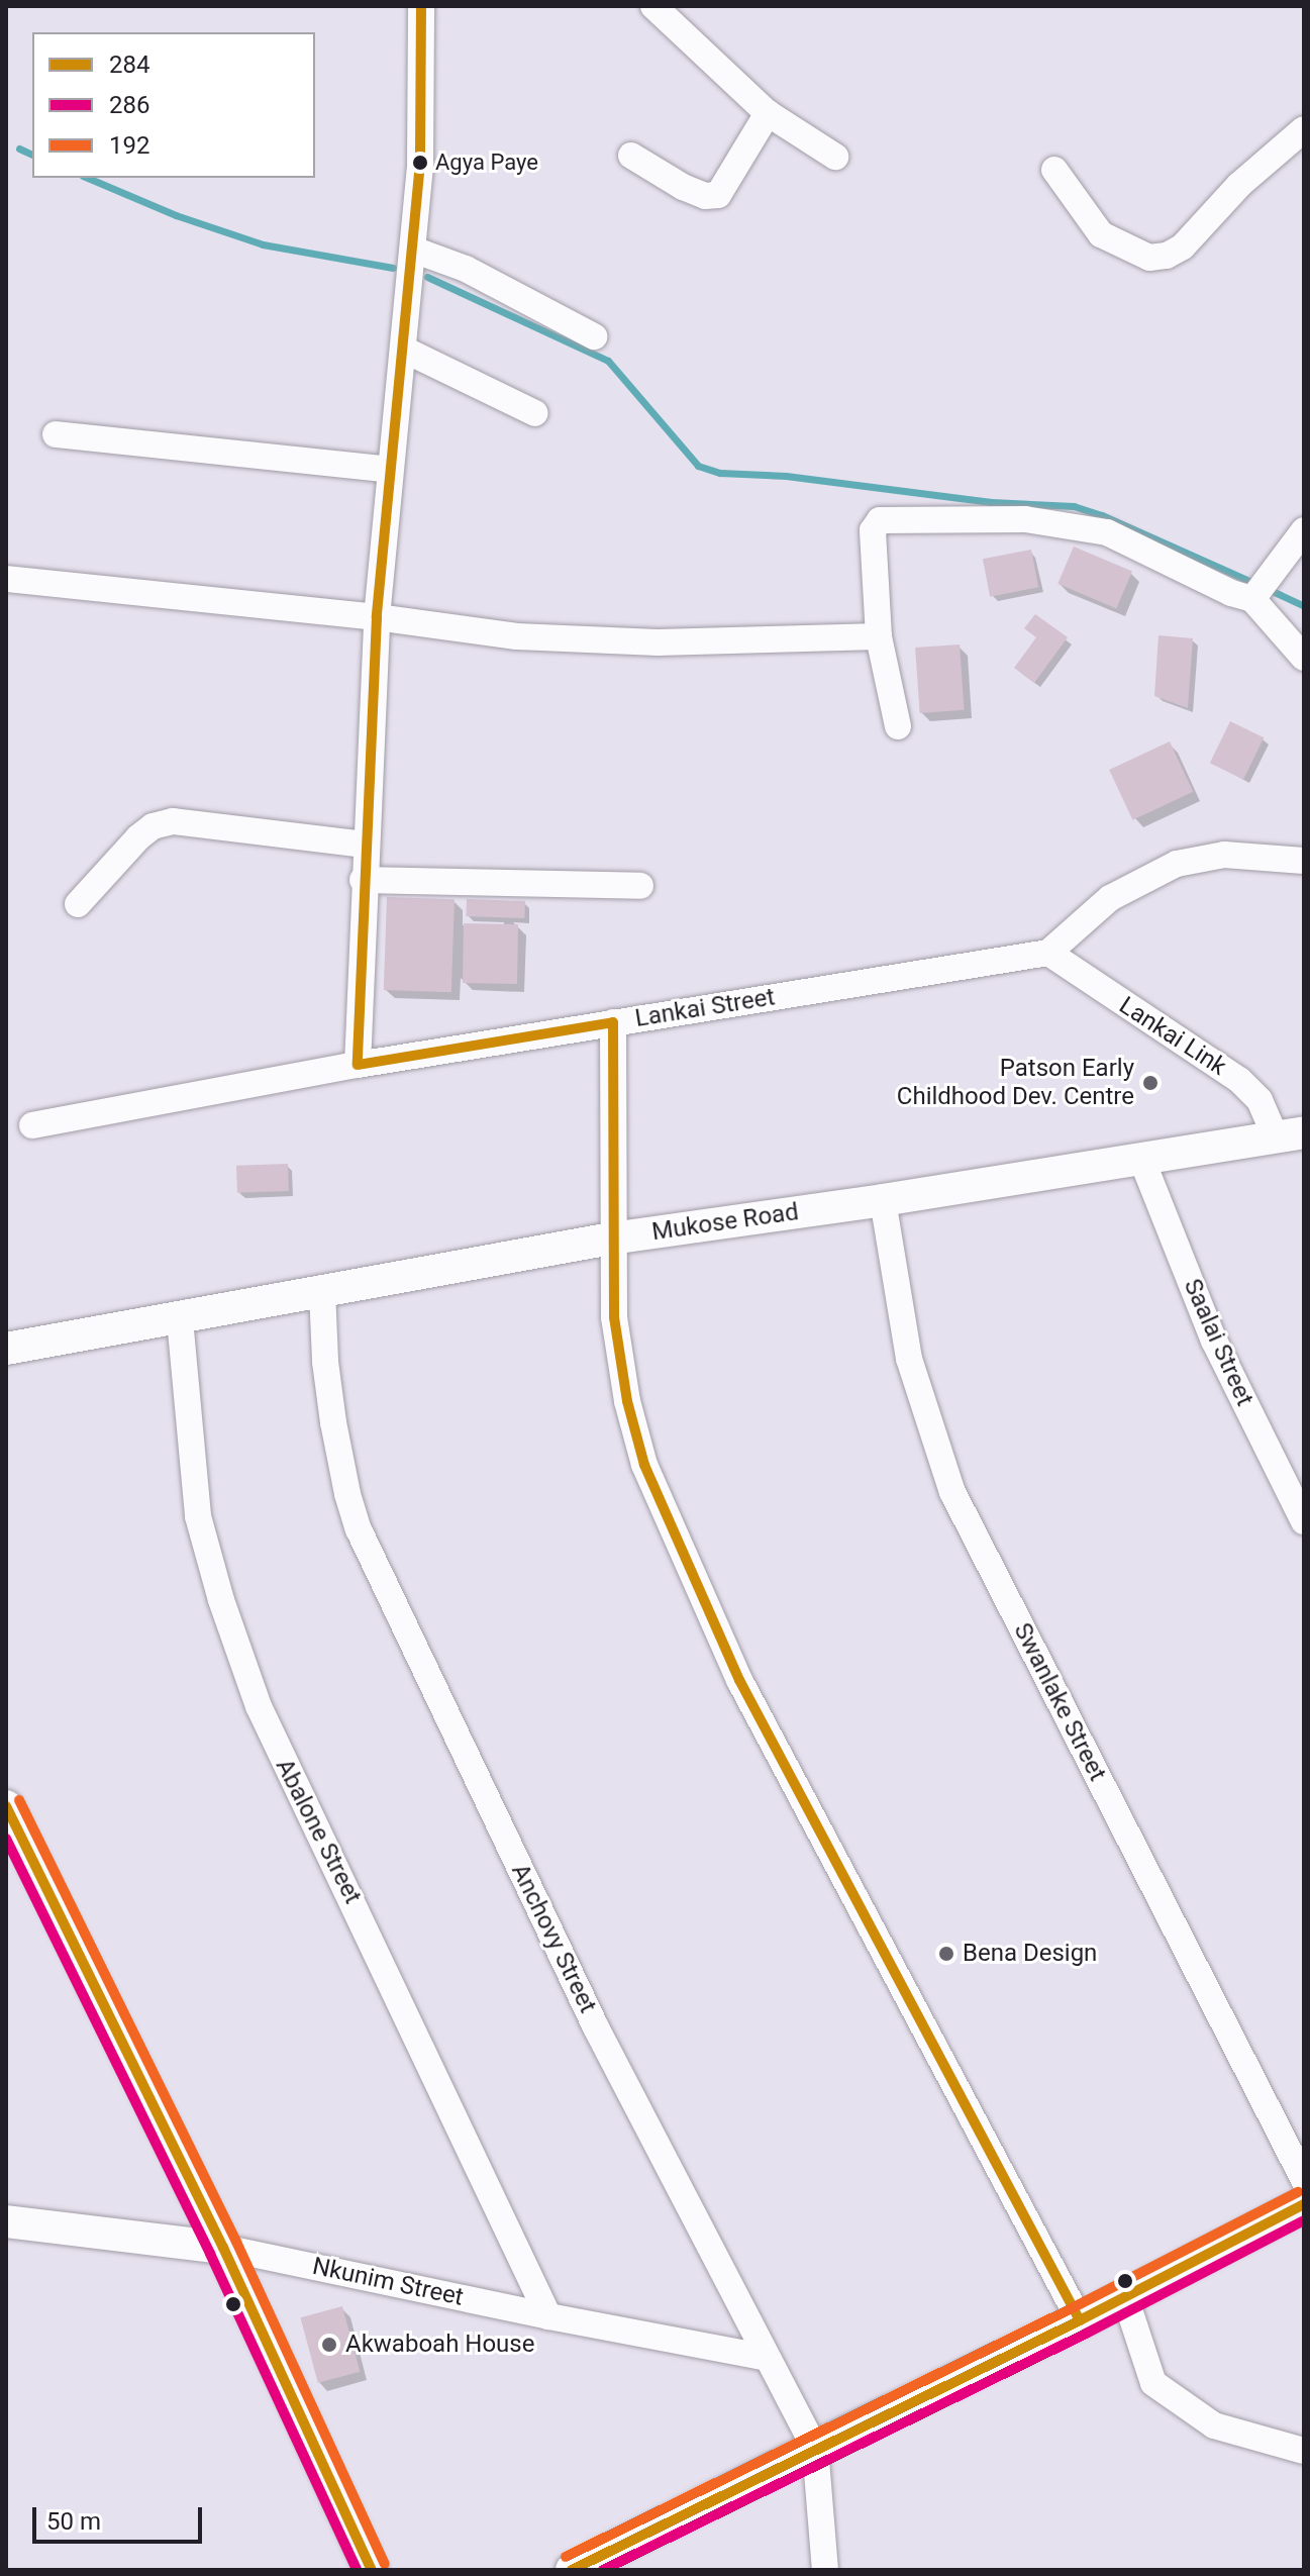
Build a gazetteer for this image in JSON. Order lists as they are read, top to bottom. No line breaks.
{"streets":{"street":["Lankai Street","Lankai Link","Mukose Road","Saalai Street","Swanlake Street","Abalone Street","Anchovy Street","Nkunim Street"]},"crossings":[["Lankai Street","Lankai Link"],["Lankai Link","Mukose Road"],["Mukose Road","Saalai Street"],["Mukose Road","Swanlake Street"],["Mukose Road","Abalone Street"],["Mukose Road","Anchovy Street"],["Abalone Street","Nkunim Street"],["Anchovy Street","Nkunim Street"]],"places":["Agya Paye","Patson Early Childhood Dev. Centre","Bena Design","Akwaboah House"],"lines":["transit line 284","transit line 192","transit line 286"],"legend":["284","286","192"],"scale_bar":"50 m"}
